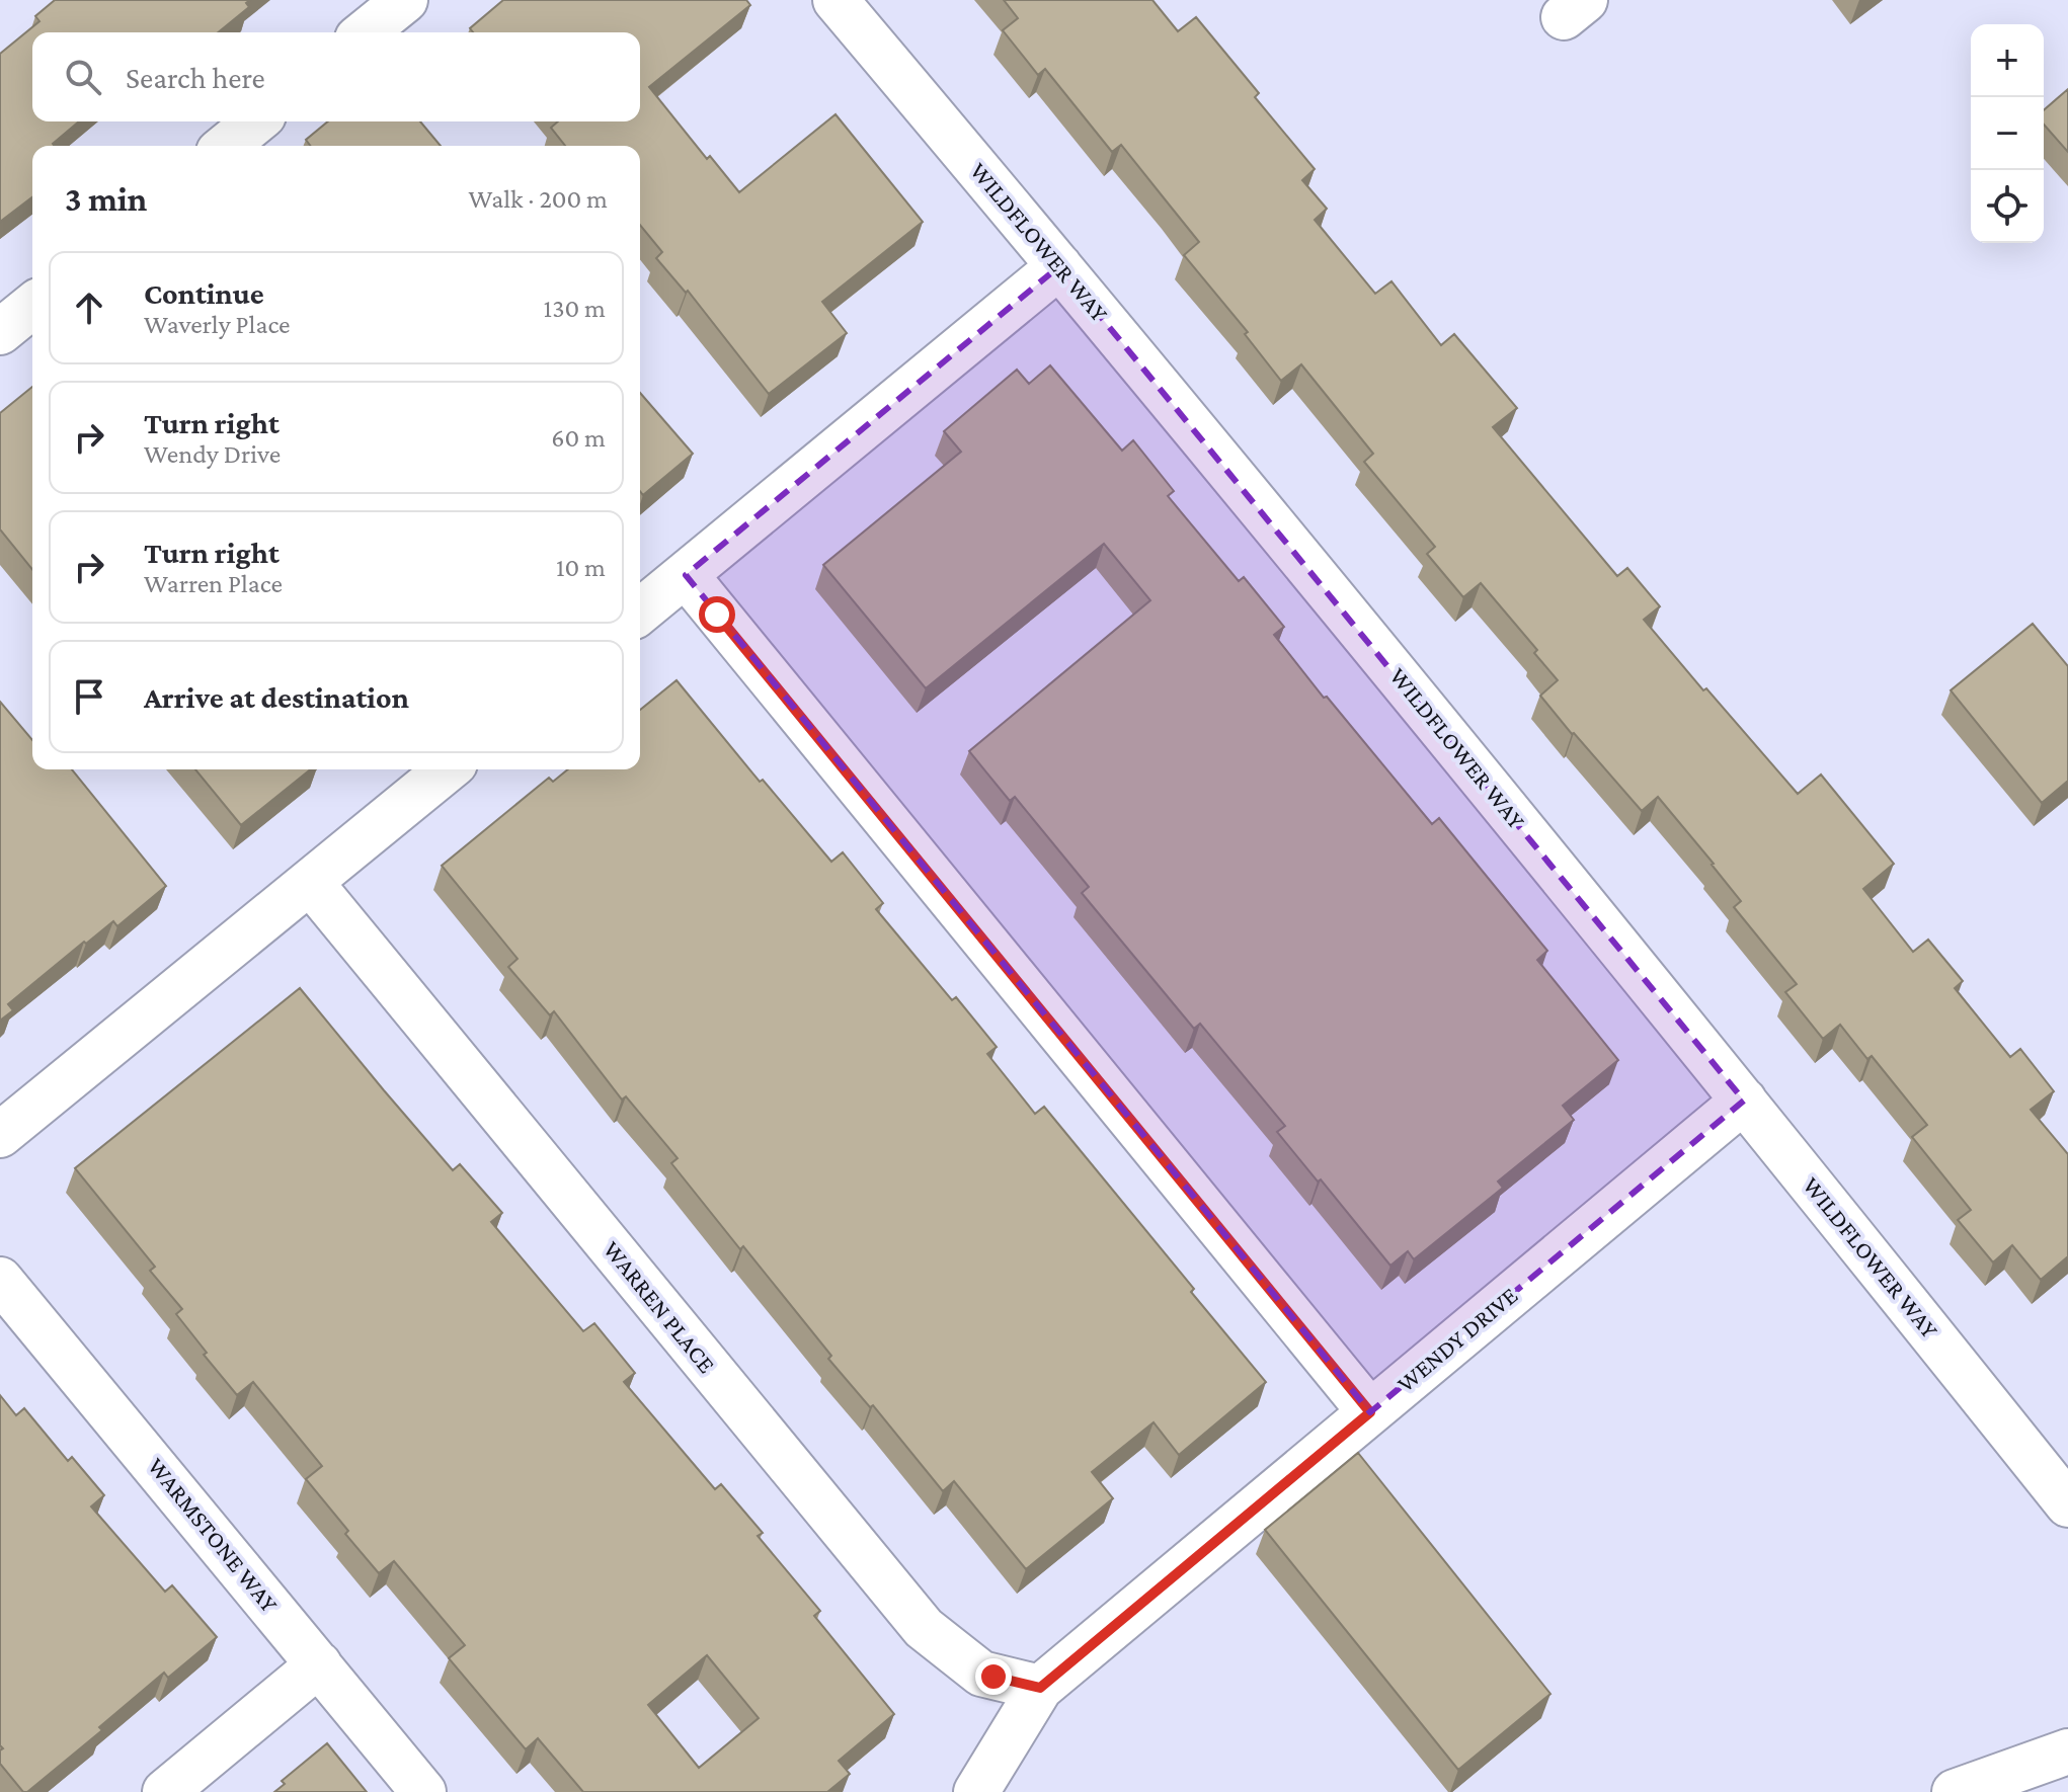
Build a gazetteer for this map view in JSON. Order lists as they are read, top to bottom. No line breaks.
{"streets":{"street":["WILDFLOWER WAY","WARREN PLACE","WENDY DRIVE","WARMSTONE WAY"]},"crossings":[["WILDFLOWER WAY","WENDY DRIVE"],["WARREN PLACE","WENDY DRIVE"]],"page":{"map_buttons":["+","−"],"search":"Search here","heading":["3 min","Walk · 200 m"],"list":[["Continue","Waverly Place","130 m"],["Turn right","Wendy Drive","60 m"],["Turn right","Warren Place","10 m"],"Arrive at destination"]}}
